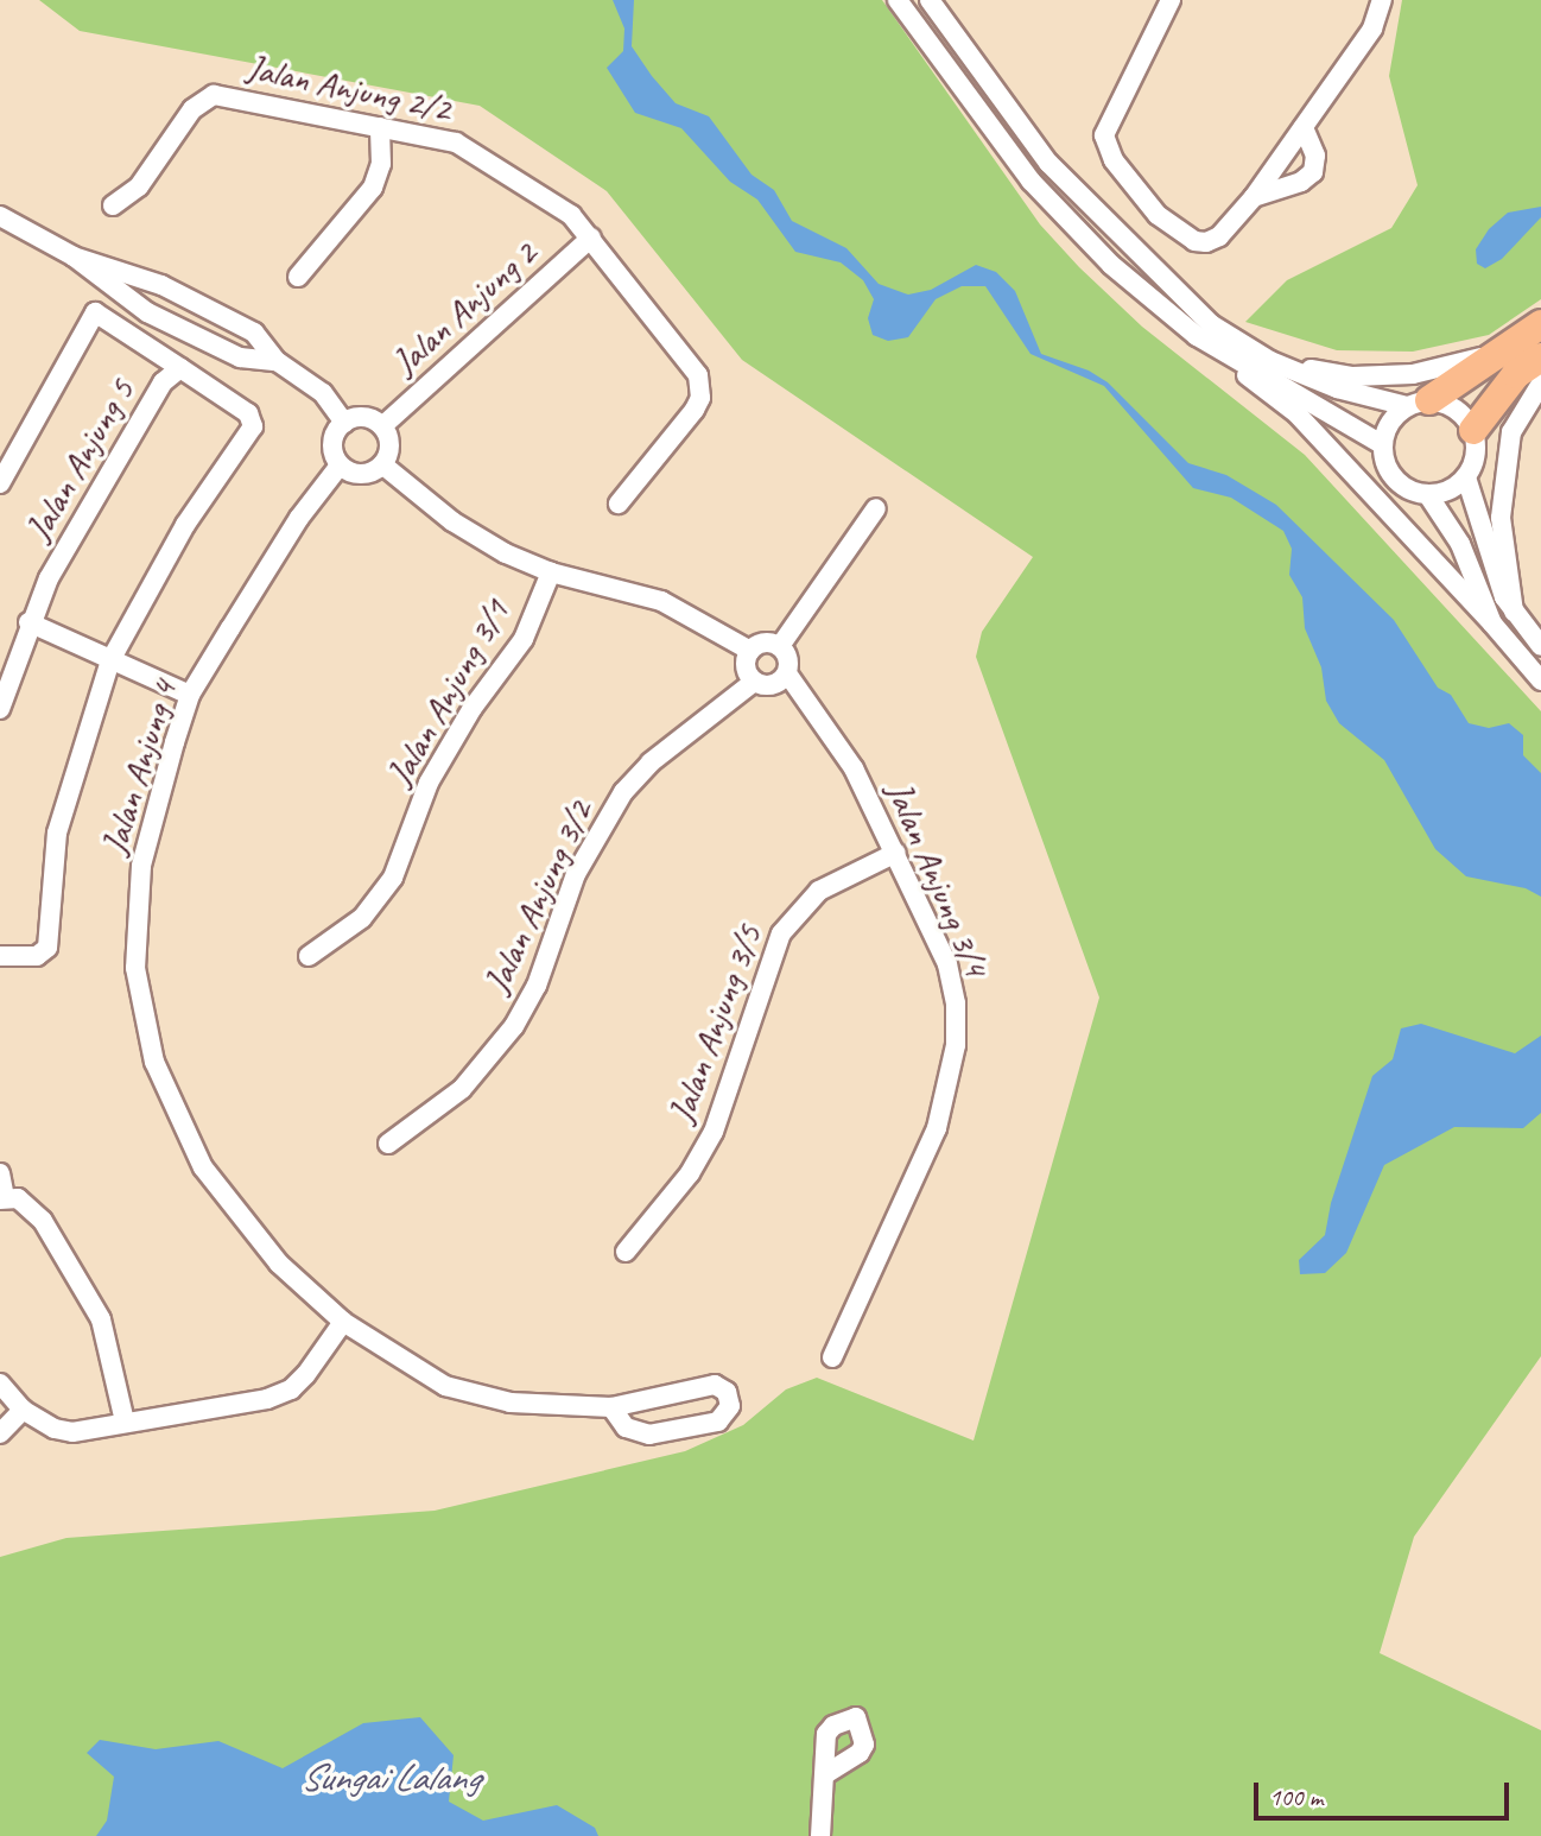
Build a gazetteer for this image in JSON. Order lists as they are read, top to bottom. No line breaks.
{"streets":{"street":["Jalan Anjung 2/2","Jalan Anjung 2","Jalan Anjung 5","Jalan Anjung 3/1","Jalan Anjung 4","Jalan Anjung 3/4","Jalan Anjung 3/2","Jalan Anjung 3/5"]},"crossings":[["Jalan Anjung 2/2","Jalan Anjung 2"],["Jalan Anjung 2","Jalan Anjung 4"],["Jalan Anjung 3/4","Jalan Anjung 3/2"],["Jalan Anjung 3/4","Jalan Anjung 3/5"]],"water":["Sungai Lalang"],"scale_bar":"100 m"}
